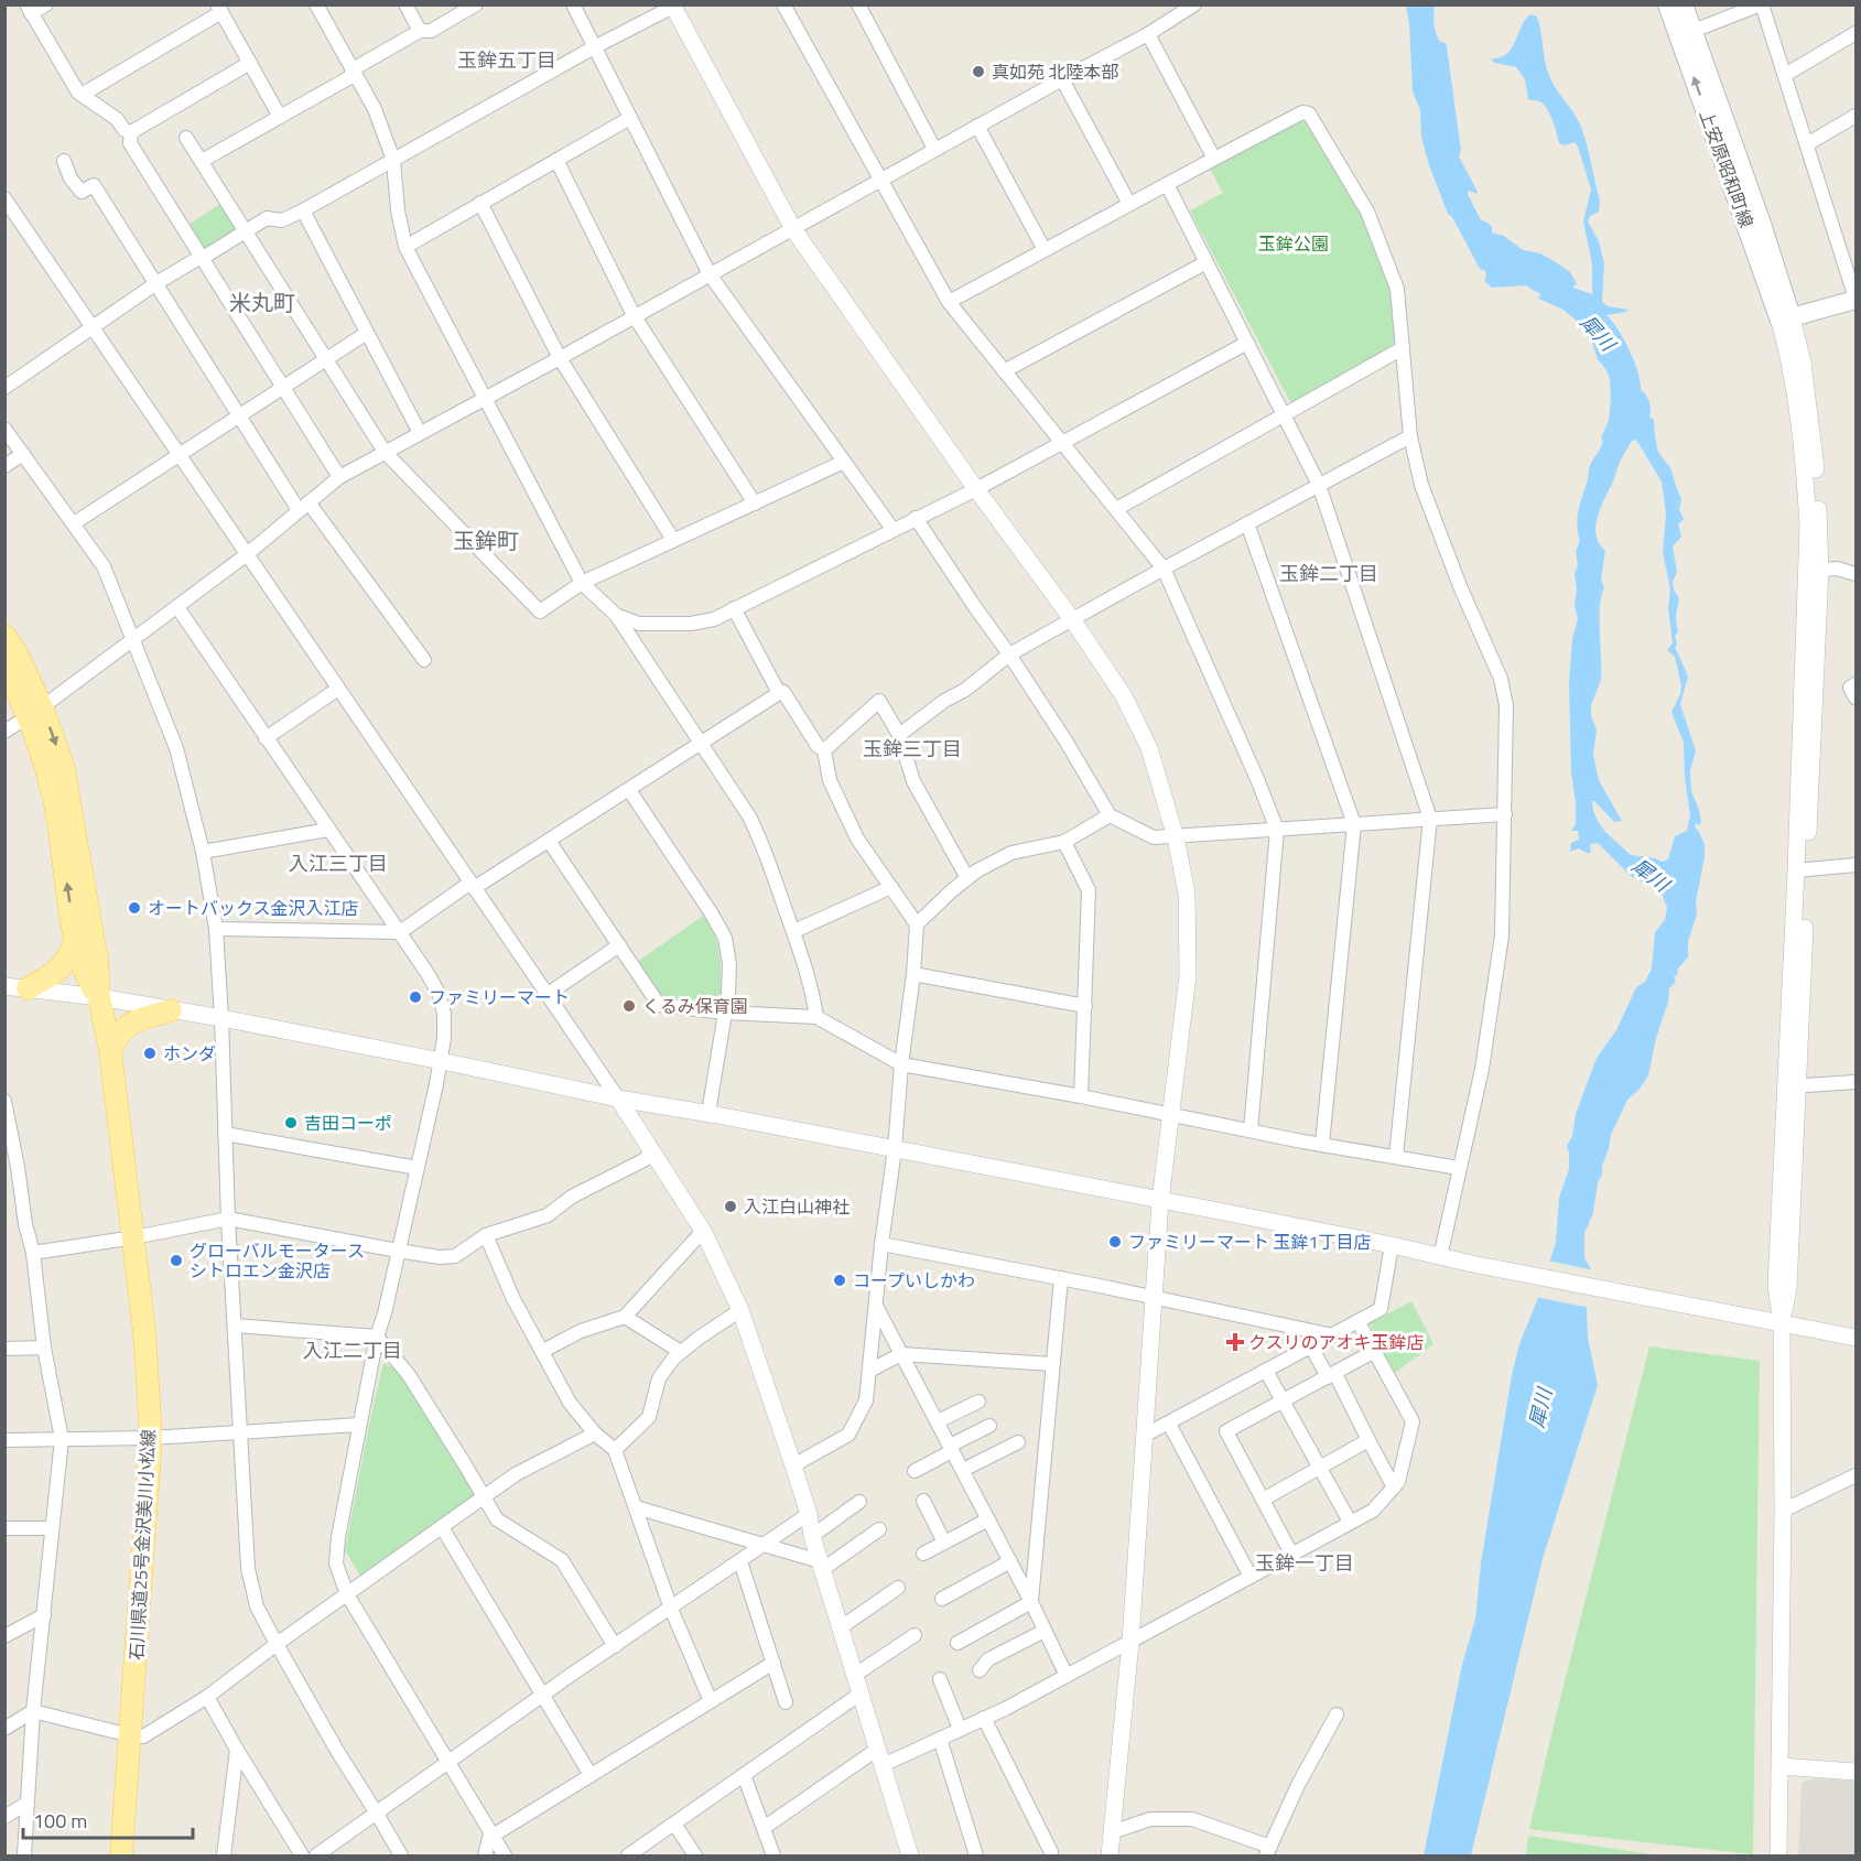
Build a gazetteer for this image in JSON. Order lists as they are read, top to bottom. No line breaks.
{"streets":{"main road":["上安原昭和町線","石川県道25号金沢美川小松線"]},"districts":["玉鉾五丁目","米丸町","玉鉾町","玉鉾二丁目","玉鉾三丁目","入江三丁目","入江二丁目","玉鉾一丁目"],"water":["犀川"],"parks":["玉鉾公園"],"places":{"other":["真如苑 北陸本部","オートバックス金沢入江店","ファミリーマート","くるみ保育園","ホンダ","吉田コーポ","入江白山神社","ファミリーマート 玉鉾1丁目店","グローバルモータース シトロエン金沢店","コープいしかわ"],"health":["クスリのアオキ玉鉾店"]},"scale_bar":"100 m"}
